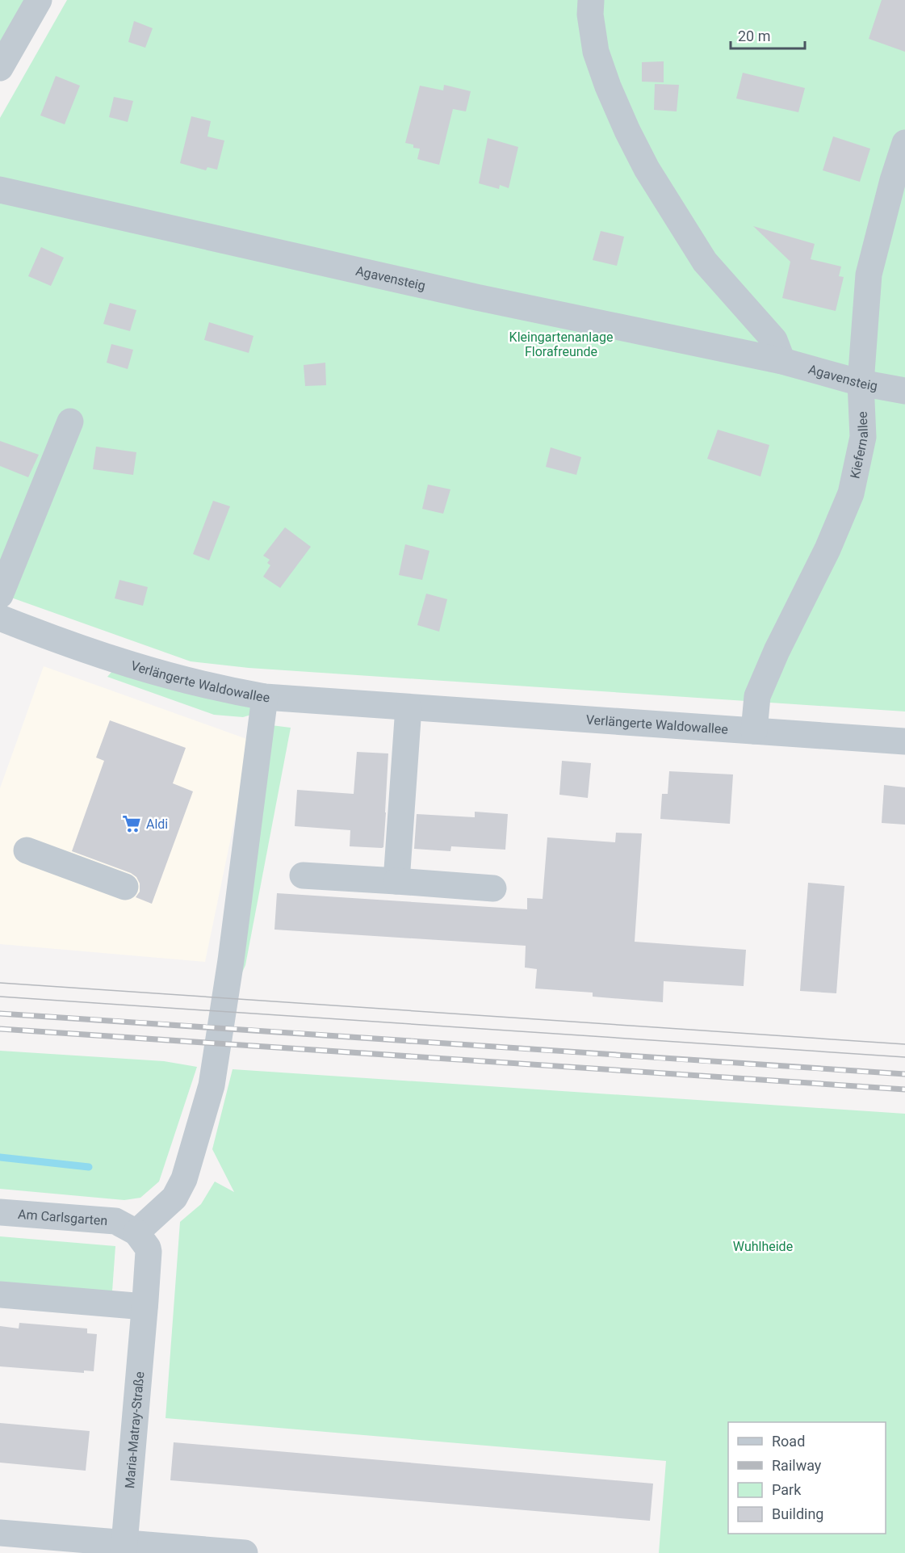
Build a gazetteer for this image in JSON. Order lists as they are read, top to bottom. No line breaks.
{"streets":{"street":["Agavensteig","Kiefernallee","Verlängerte Waldowallee","Am Carlsgarten","Maria-Matray-Straße"]},"crossings":[["Agavensteig","Kiefernallee"],["Kiefernallee","Verlängerte Waldowallee"],["Am Carlsgarten","Maria-Matray-Straße"]],"parks":["Kleingartenanlage Florafreunde","Wuhlheide"],"places":{"supermarket":["Aldi"]},"legend":["Road","Railway","Park","Building"],"scale_bar":"20 m"}
